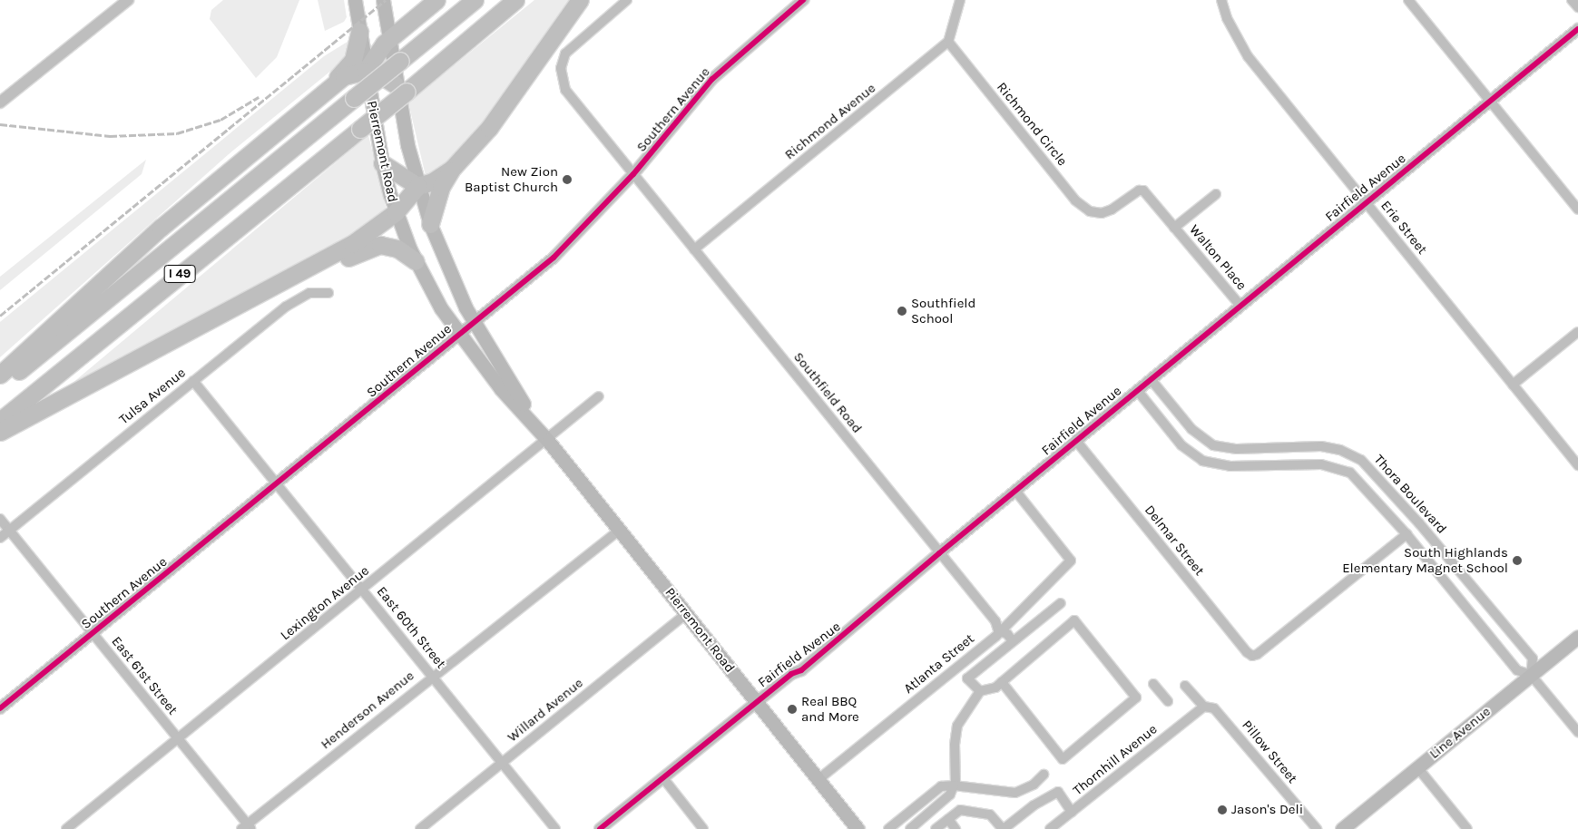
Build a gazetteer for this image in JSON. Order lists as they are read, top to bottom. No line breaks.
{"streets":{"highway":["I 49"],"main road":["Pierremont Road","Line Avenue"],"street":["Southern Avenue","Richmond Avenue","Richmond Circle","Fairfield Avenue","Erie Street","Walton Place","Southfield Road","Tulsa Avenue","Thora Boulevard","Delmar Street","Lexington Avenue","East 60th Street","Atlanta Street","East 61st Street","Henderson Avenue","Willard Avenue","Pillow Street","Thornhill Avenue"]},"crossings":[["Southern Avenue","Pierremont Road"],["Southern Avenue","Southfield Road"],["Southern Avenue","East 60th Street"],["Southern Avenue","East 61st Street"],["Richmond Avenue","Richmond Circle"],["Richmond Avenue","Southfield Road"],["Richmond Circle","Walton Place"],["Pierremont Road","Fairfield Avenue"],["Pierremont Road","I 49"],["Pierremont Road","Lexington Avenue"],["Pierremont Road","Atlanta Street"],["Pierremont Road","Henderson Avenue"],["Pierremont Road","Willard Avenue"],["Fairfield Avenue","Erie Street"],["Fairfield Avenue","Walton Place"],["Fairfield Avenue","Southfield Road"],["Fairfield Avenue","Thora Boulevard"],["Fairfield Avenue","Delmar Street"],["Fairfield Avenue","Atlanta Street"],["Southfield Road","Atlanta Street"],["Tulsa Avenue","East 60th Street"],["Tulsa Avenue","East 61st Street"],["Thora Boulevard","Delmar Street"],["Thora Boulevard","Line Avenue"],["Lexington Avenue","East 60th Street"],["Lexington Avenue","East 61st Street"],["East 60th Street","Henderson Avenue"],["East 60th Street","Willard Avenue"],["East 61st Street","Henderson Avenue"],["Pillow Street","Thornhill Avenue"]],"places":["New Zion Baptist Church","Southfield School","South Highlands Elementary Magnet School","Real BBQ and More","Jason's Deli"]}
